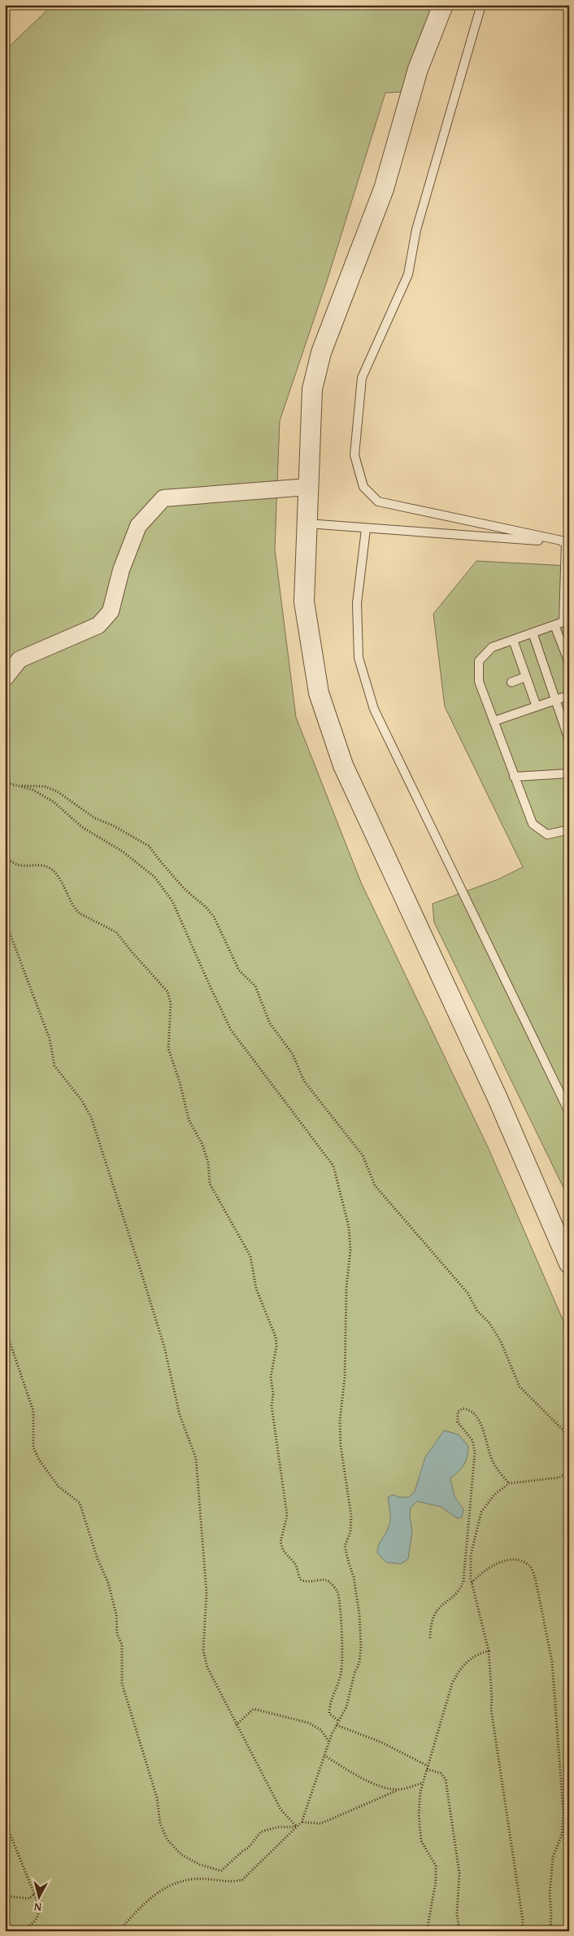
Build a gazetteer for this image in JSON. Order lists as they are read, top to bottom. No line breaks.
{"north":"bottom"}
